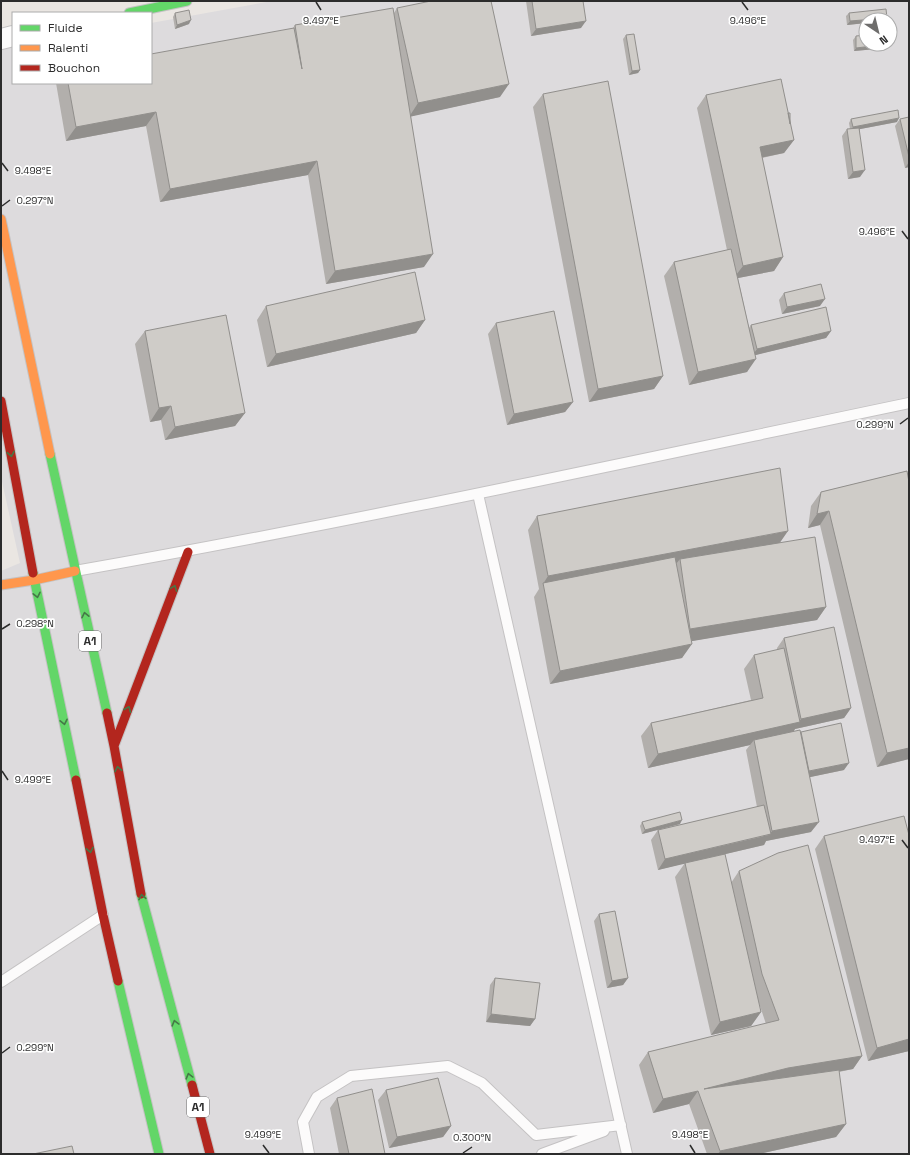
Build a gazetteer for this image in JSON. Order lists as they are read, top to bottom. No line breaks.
{"streets":{"main road":["A1"]},"legend":["Fluide","Ralenti","Bouchon"],"north":"bottom right","coordinates":["9.497°E","9.496°E","9.498°E","0.297°N","0.299°N","0.298°N","9.499°E","0.300°N"]}
